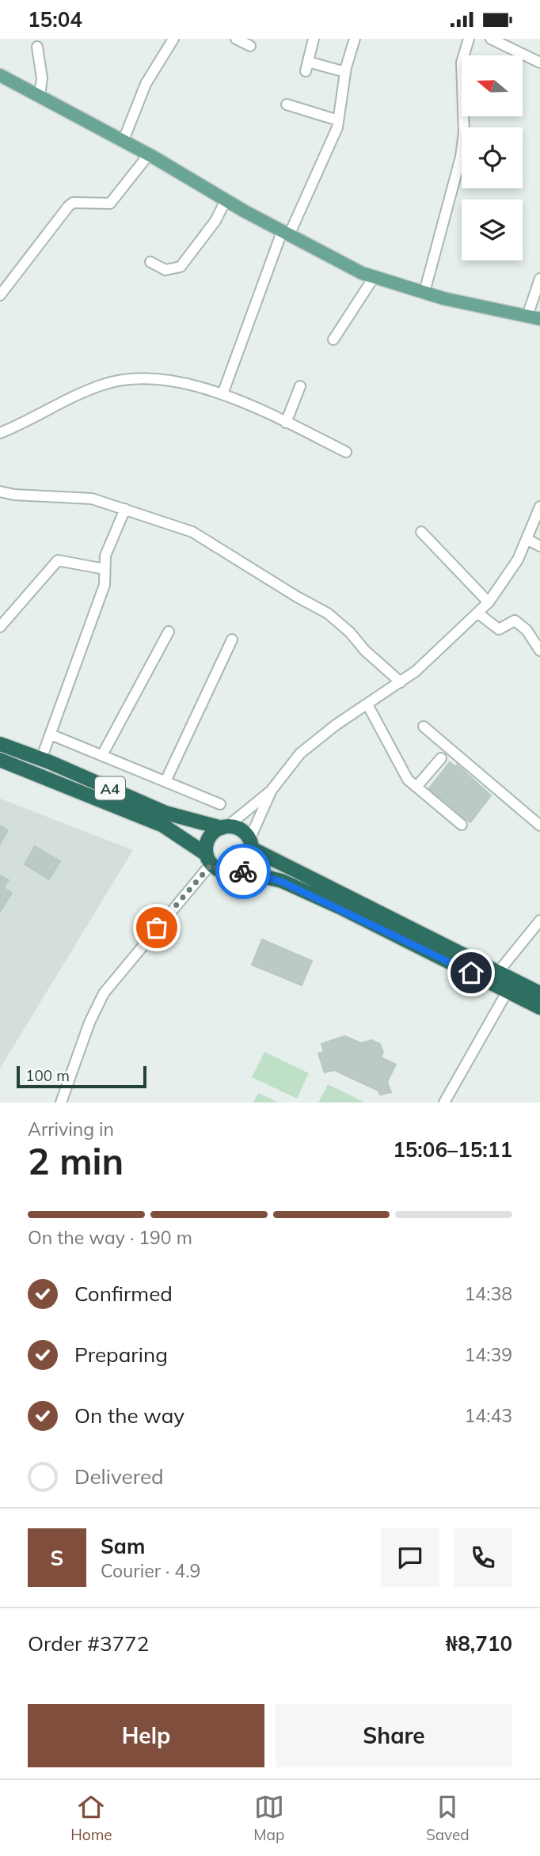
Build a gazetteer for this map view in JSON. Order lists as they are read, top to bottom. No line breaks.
{"streets":{"highway":["A4"]},"scale_bar":"100 m","north":"left","page":{"status":"15:04","scale":"100 m","heading":["2 min","Arriving in","15:06–15:11"],"panel":["Sam","Courier · 4.9","Order #3772","₦8,710"],"bar":"On the way · 190 m","list":[["Confirmed","14:38"],["Preparing","14:39"],["On the way","14:43"],"Delivered"],"round":"S","buttons":["Help","Share"],"tabs":["Home","Map","Saved"]}}
